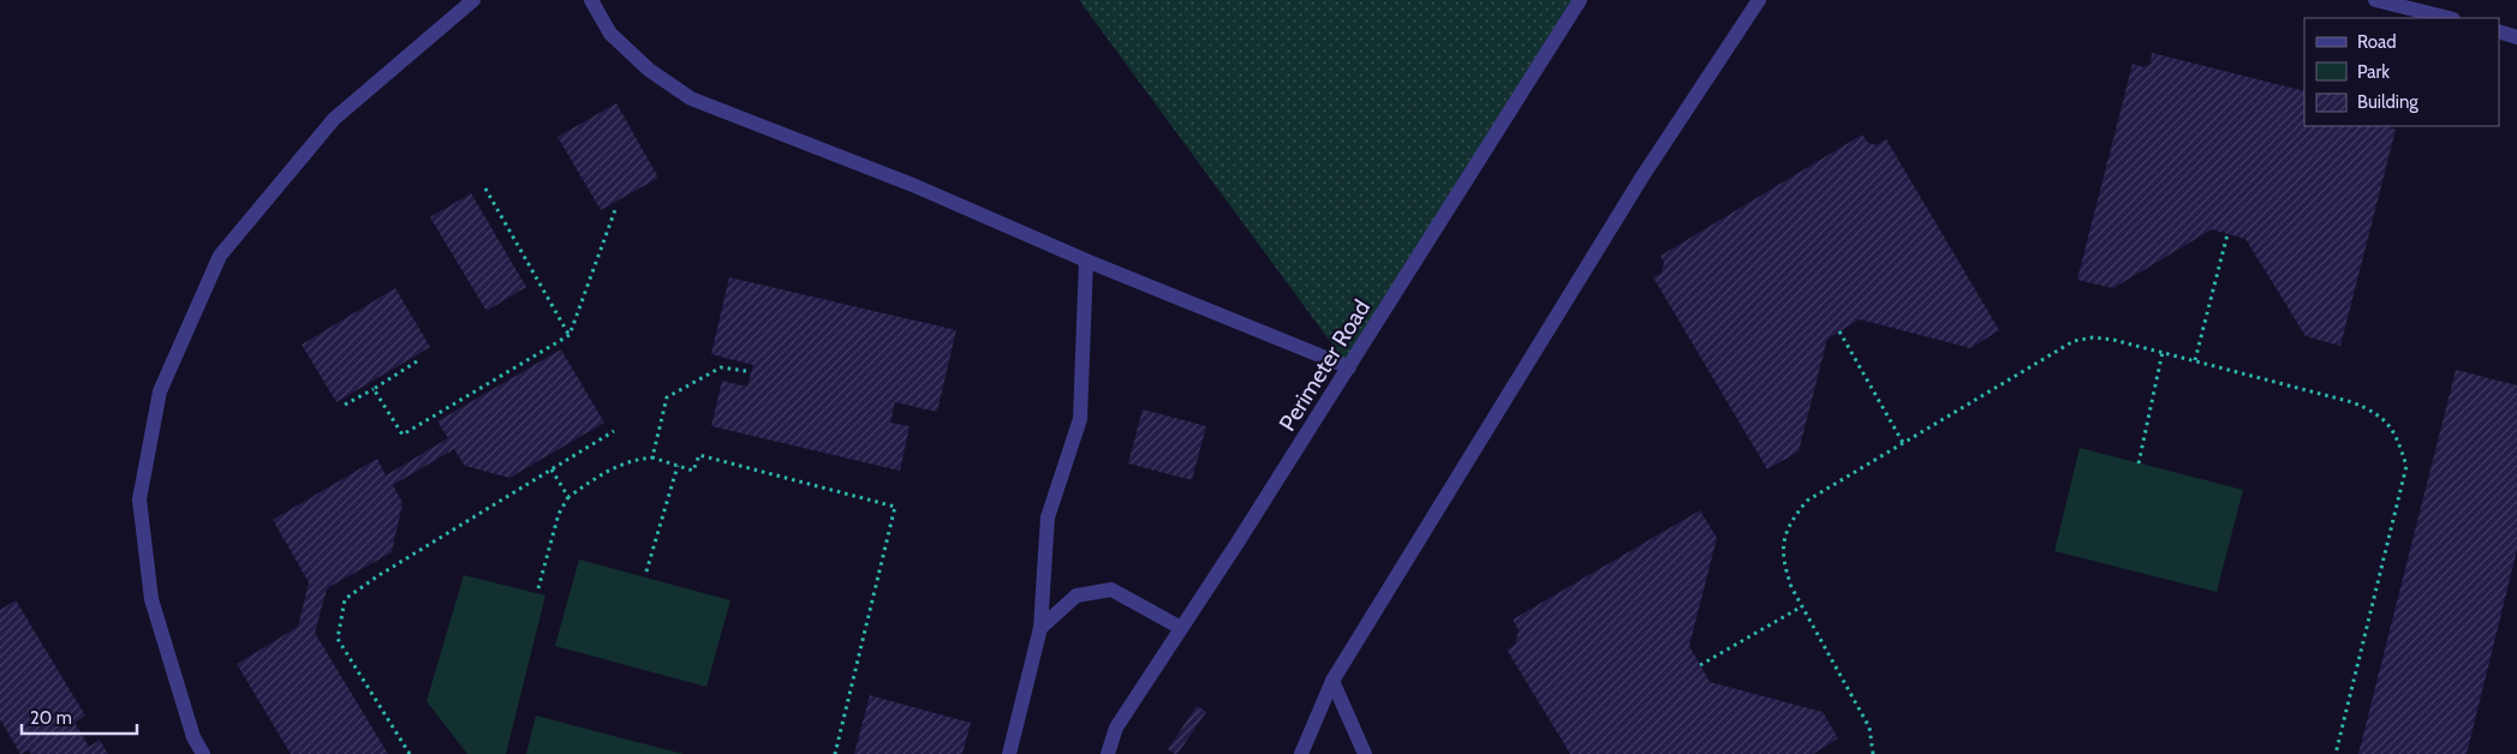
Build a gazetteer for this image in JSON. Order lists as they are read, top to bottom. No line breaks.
{"streets":{"street":["Perimeter Road"]},"legend":["Road","Park","Building"],"scale_bar":"20 m"}
